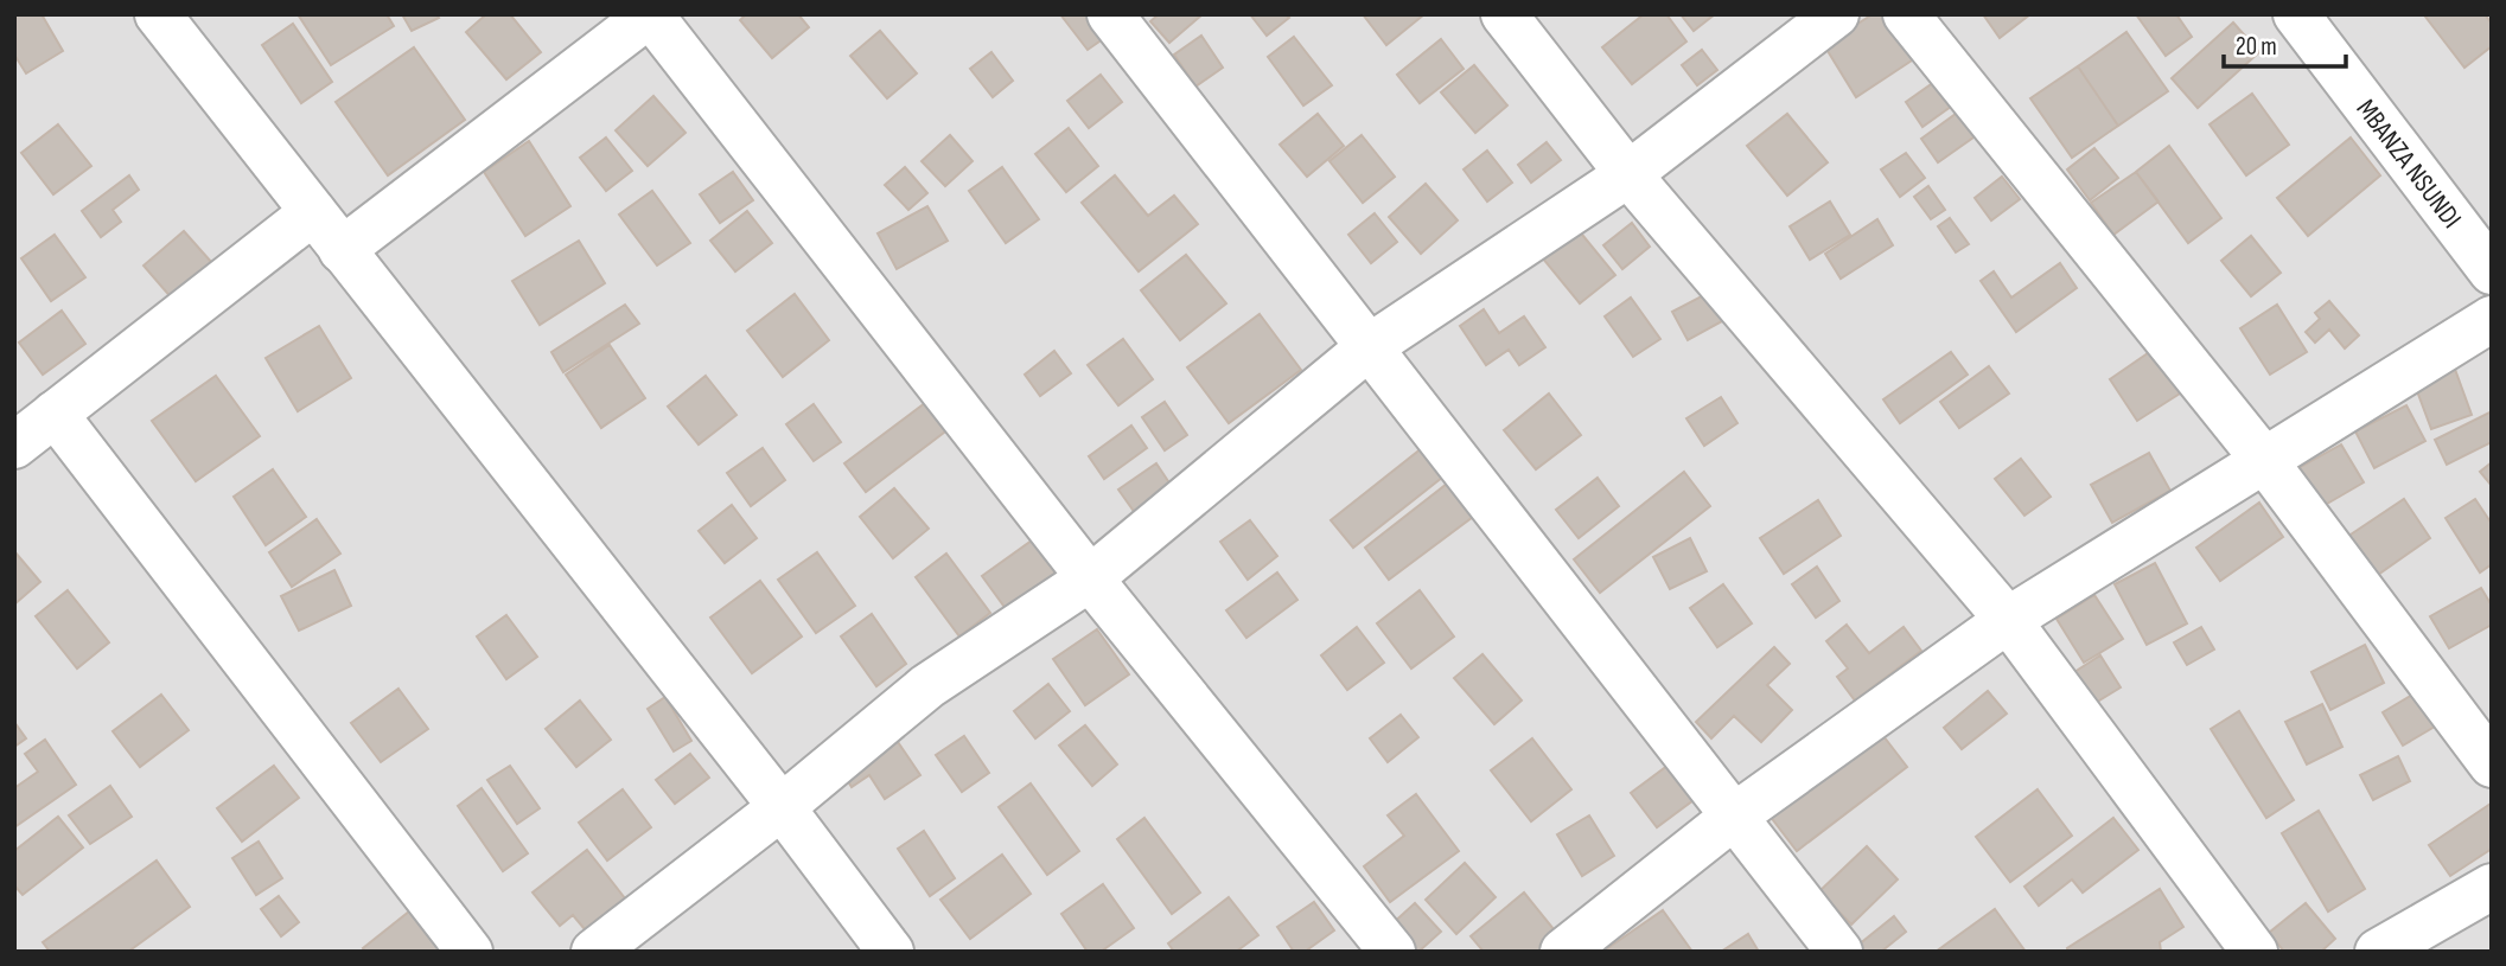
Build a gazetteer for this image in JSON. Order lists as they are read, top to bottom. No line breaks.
{"streets":{"street":["MBANZA NSUNDI"]},"scale_bar":"20 m"}
